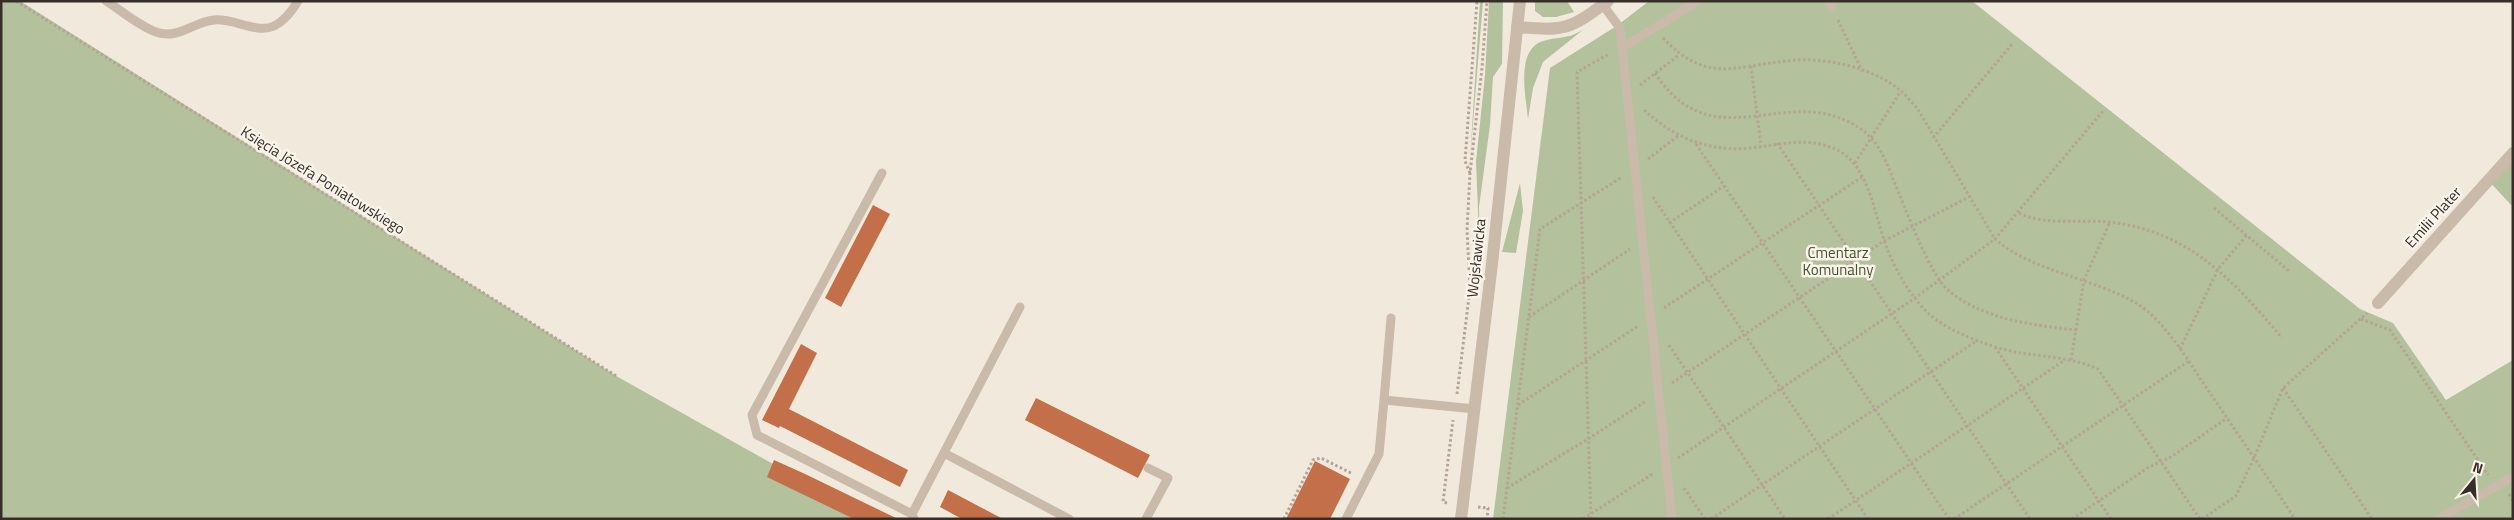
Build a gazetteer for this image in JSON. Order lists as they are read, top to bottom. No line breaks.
{"streets":{"street":["Emilii Plater","Wojsławicka"],"path":["Księcia Józefa Poniatowskiego"]},"parks":["Cmentarz Komunalny"],"north":"top"}
